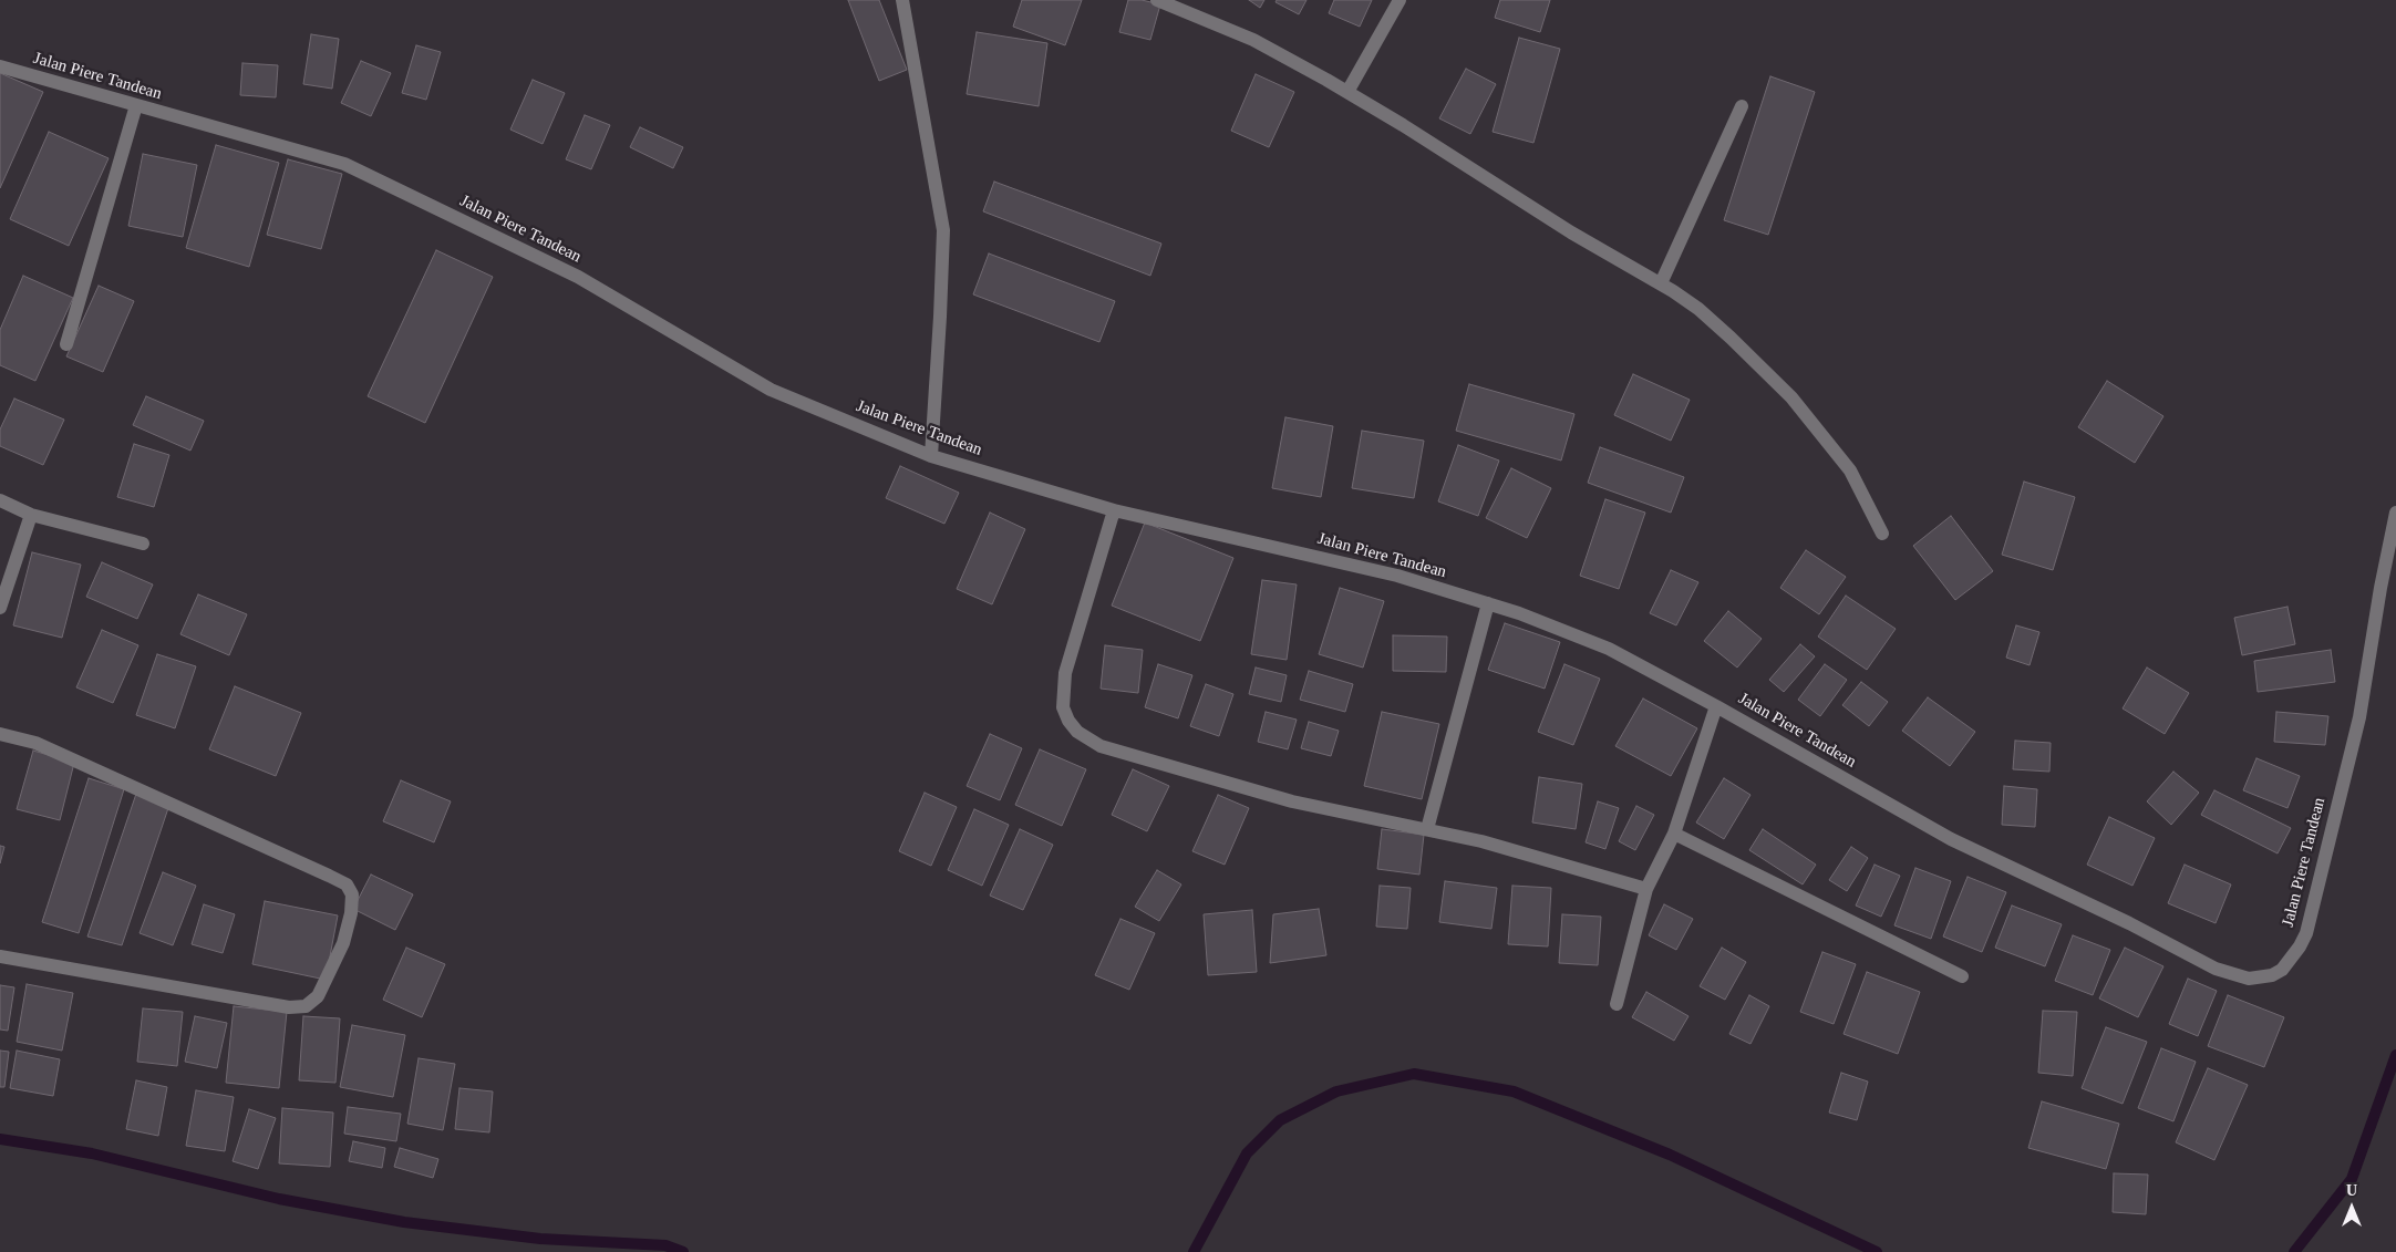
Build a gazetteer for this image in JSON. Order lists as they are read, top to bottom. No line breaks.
{"streets":{"street":["Jalan Piere Tandean"]},"north":"top"}
